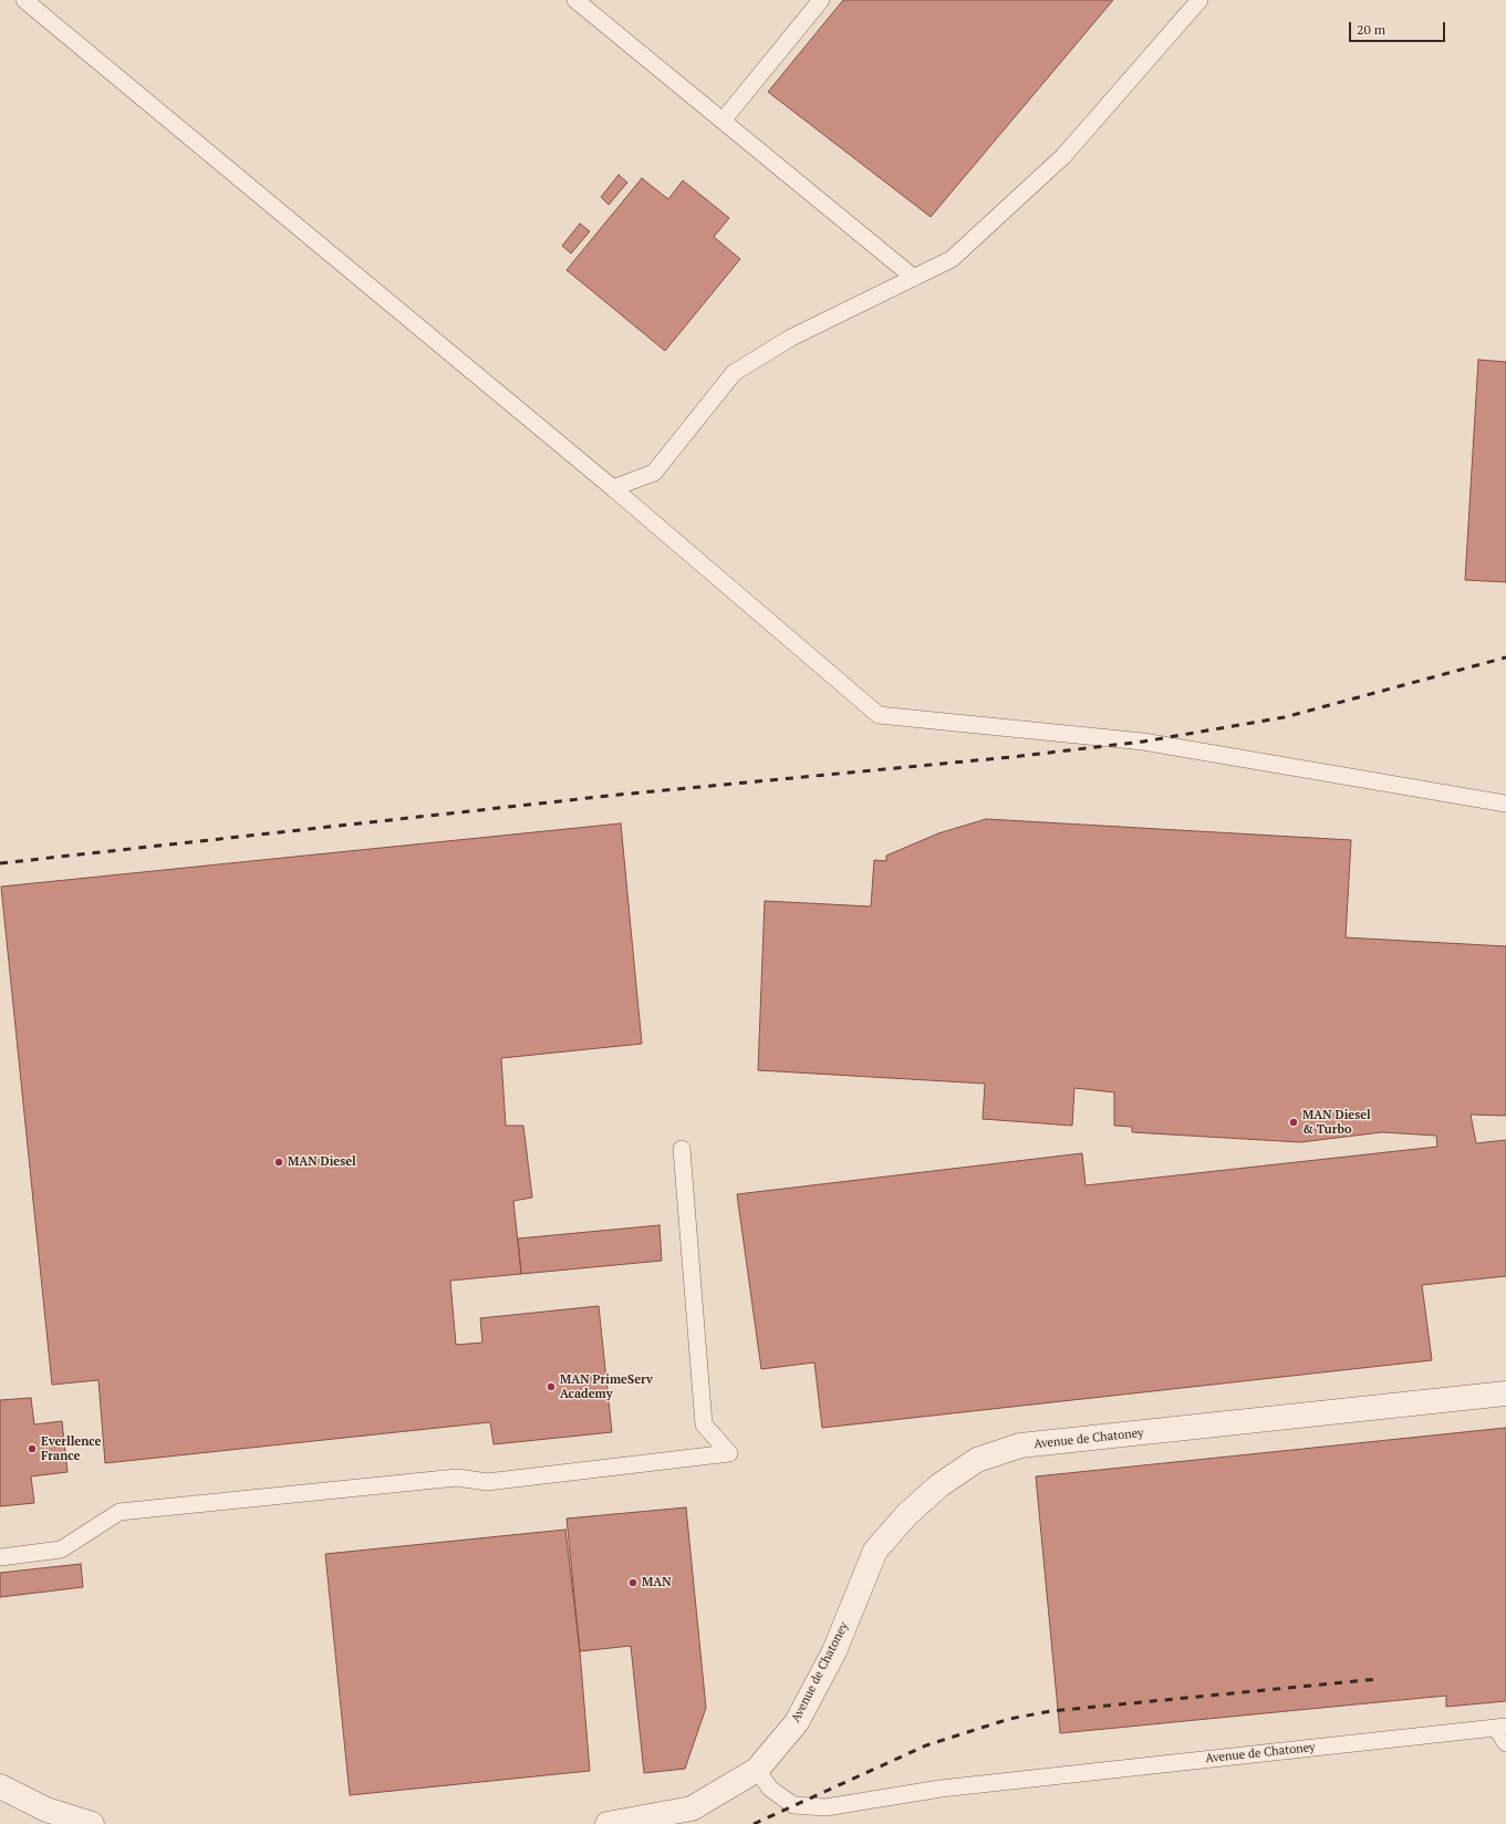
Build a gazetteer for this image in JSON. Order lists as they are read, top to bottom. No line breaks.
{"streets":{"street":["Avenue de Chatoney"]},"places":["MAN Diesel & Turbo","MAN Diesel","MAN PrimeServ Academy","Everllence France","MAN"],"scale_bar":"20 m"}
